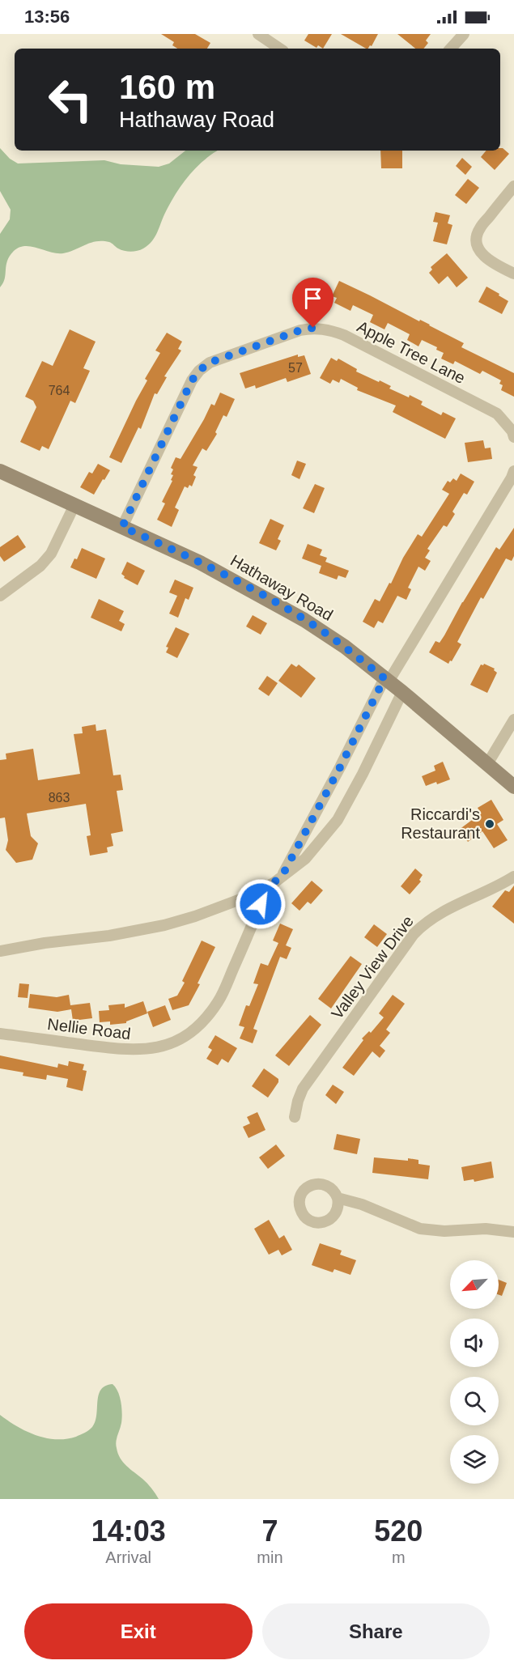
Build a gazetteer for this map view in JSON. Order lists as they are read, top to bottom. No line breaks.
{"streets":{"main road":["Hathaway Road"],"street":["Apple Tree Lane","Valley View Drive","Nellie Road"]},"crossings":[["Apple Tree Lane","Hathaway Road"]],"places":["Riccardi's Restaurant"],"house_numbers":["57","764","863"],"north":"bottom left","page":{"status":"13:56","turn":["160 m","Hathaway Road"],"eta":["14:03","Arrival","7","min","520","m"],"buttons":["Exit","Share"]}}
